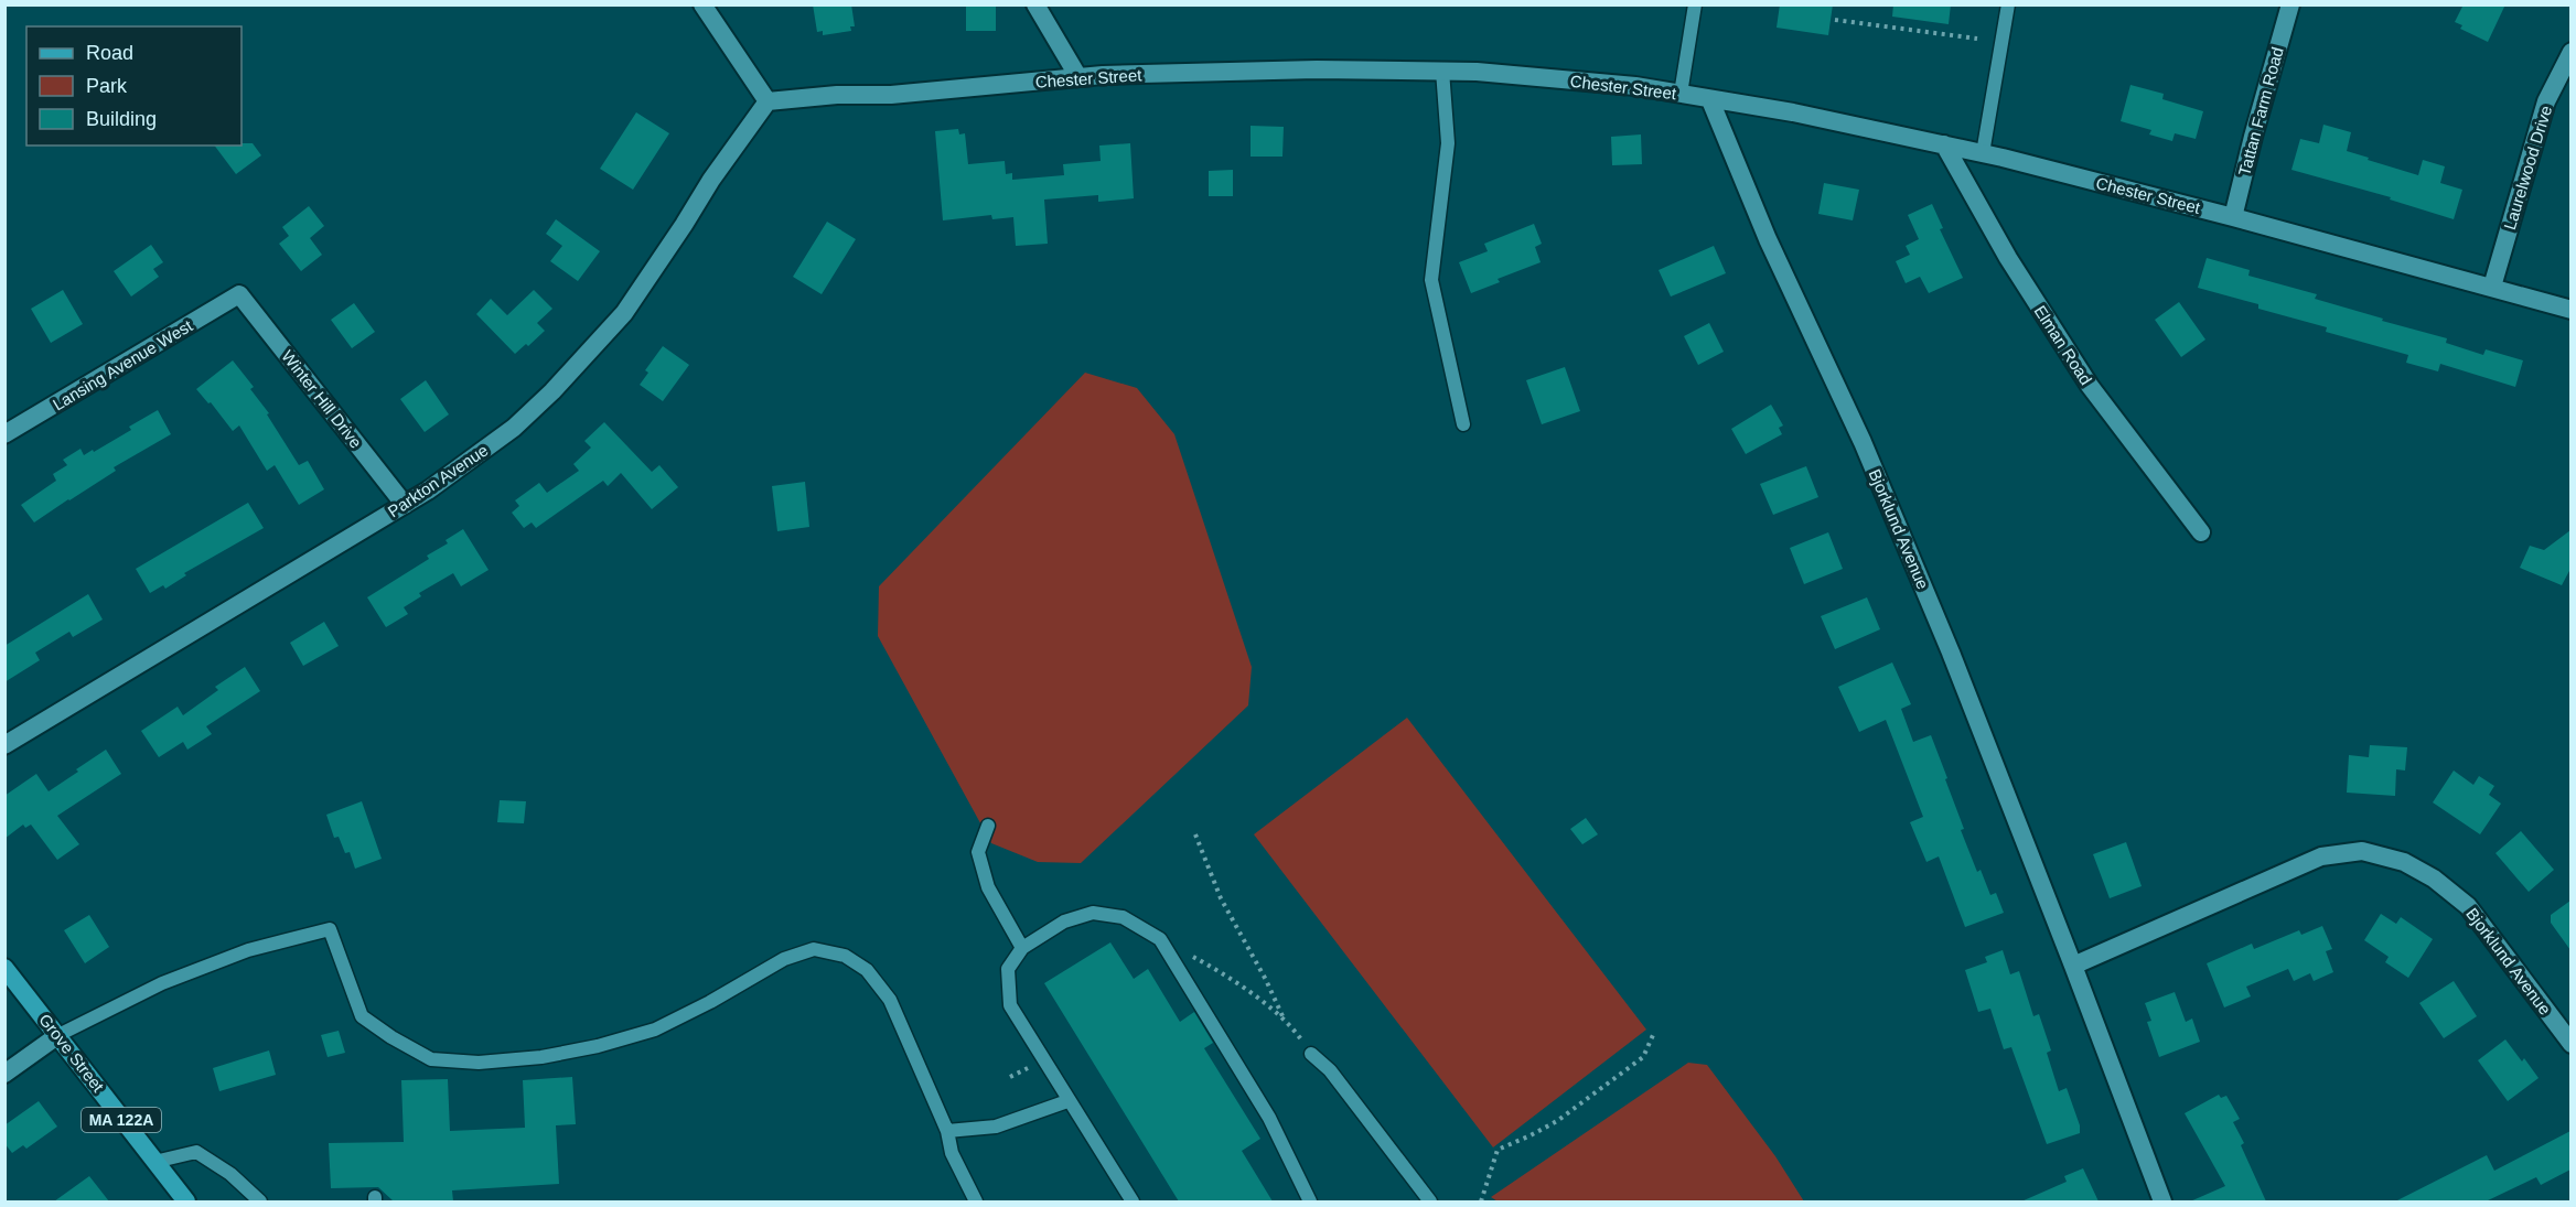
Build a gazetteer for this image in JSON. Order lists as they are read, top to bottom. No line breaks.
{"streets":{"main road":["Grove Street","MA 122A"],"street":["Chester Street","Tattan Farm Road","Laurelwood Drive","Elman Road","Lansing Avenue West","Winter Hill Drive","Parkton Avenue","Bjorklund Avenue"]},"crossings":[["Chester Street","Tattan Farm Road"],["Chester Street","Laurelwood Drive"],["Chester Street","Elman Road"],["Chester Street","Parkton Avenue"],["Chester Street","Bjorklund Avenue"],["Lansing Avenue West","Winter Hill Drive"],["Winter Hill Drive","Parkton Avenue"]],"legend":["Road","Park","Building"]}
